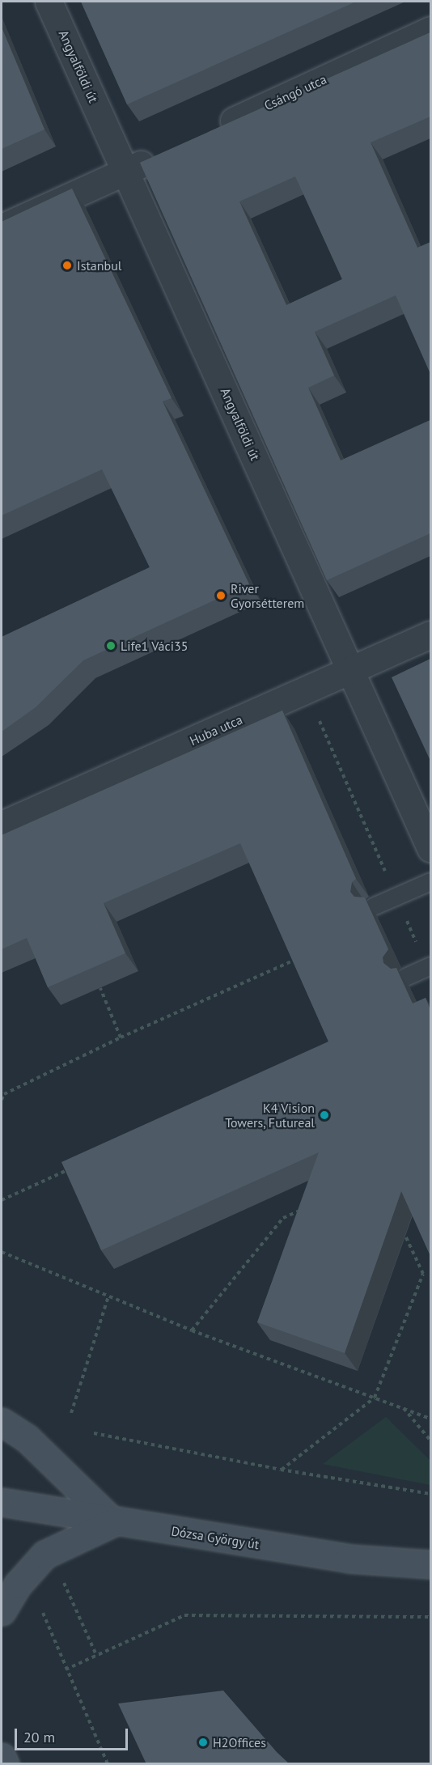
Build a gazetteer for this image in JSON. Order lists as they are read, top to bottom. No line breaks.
{"streets":{"main road":["Dózsa György út"],"street":["Angyalföldi út","Csángó utca","Huba utca"]},"crossings":[["Angyalföldi út","Huba utca"]],"places":["Istanbul","River Gyorsétterem","Life1 Váci35","K4 Vision Towers, Futureal","H2Offices"],"scale_bar":"20 m"}
